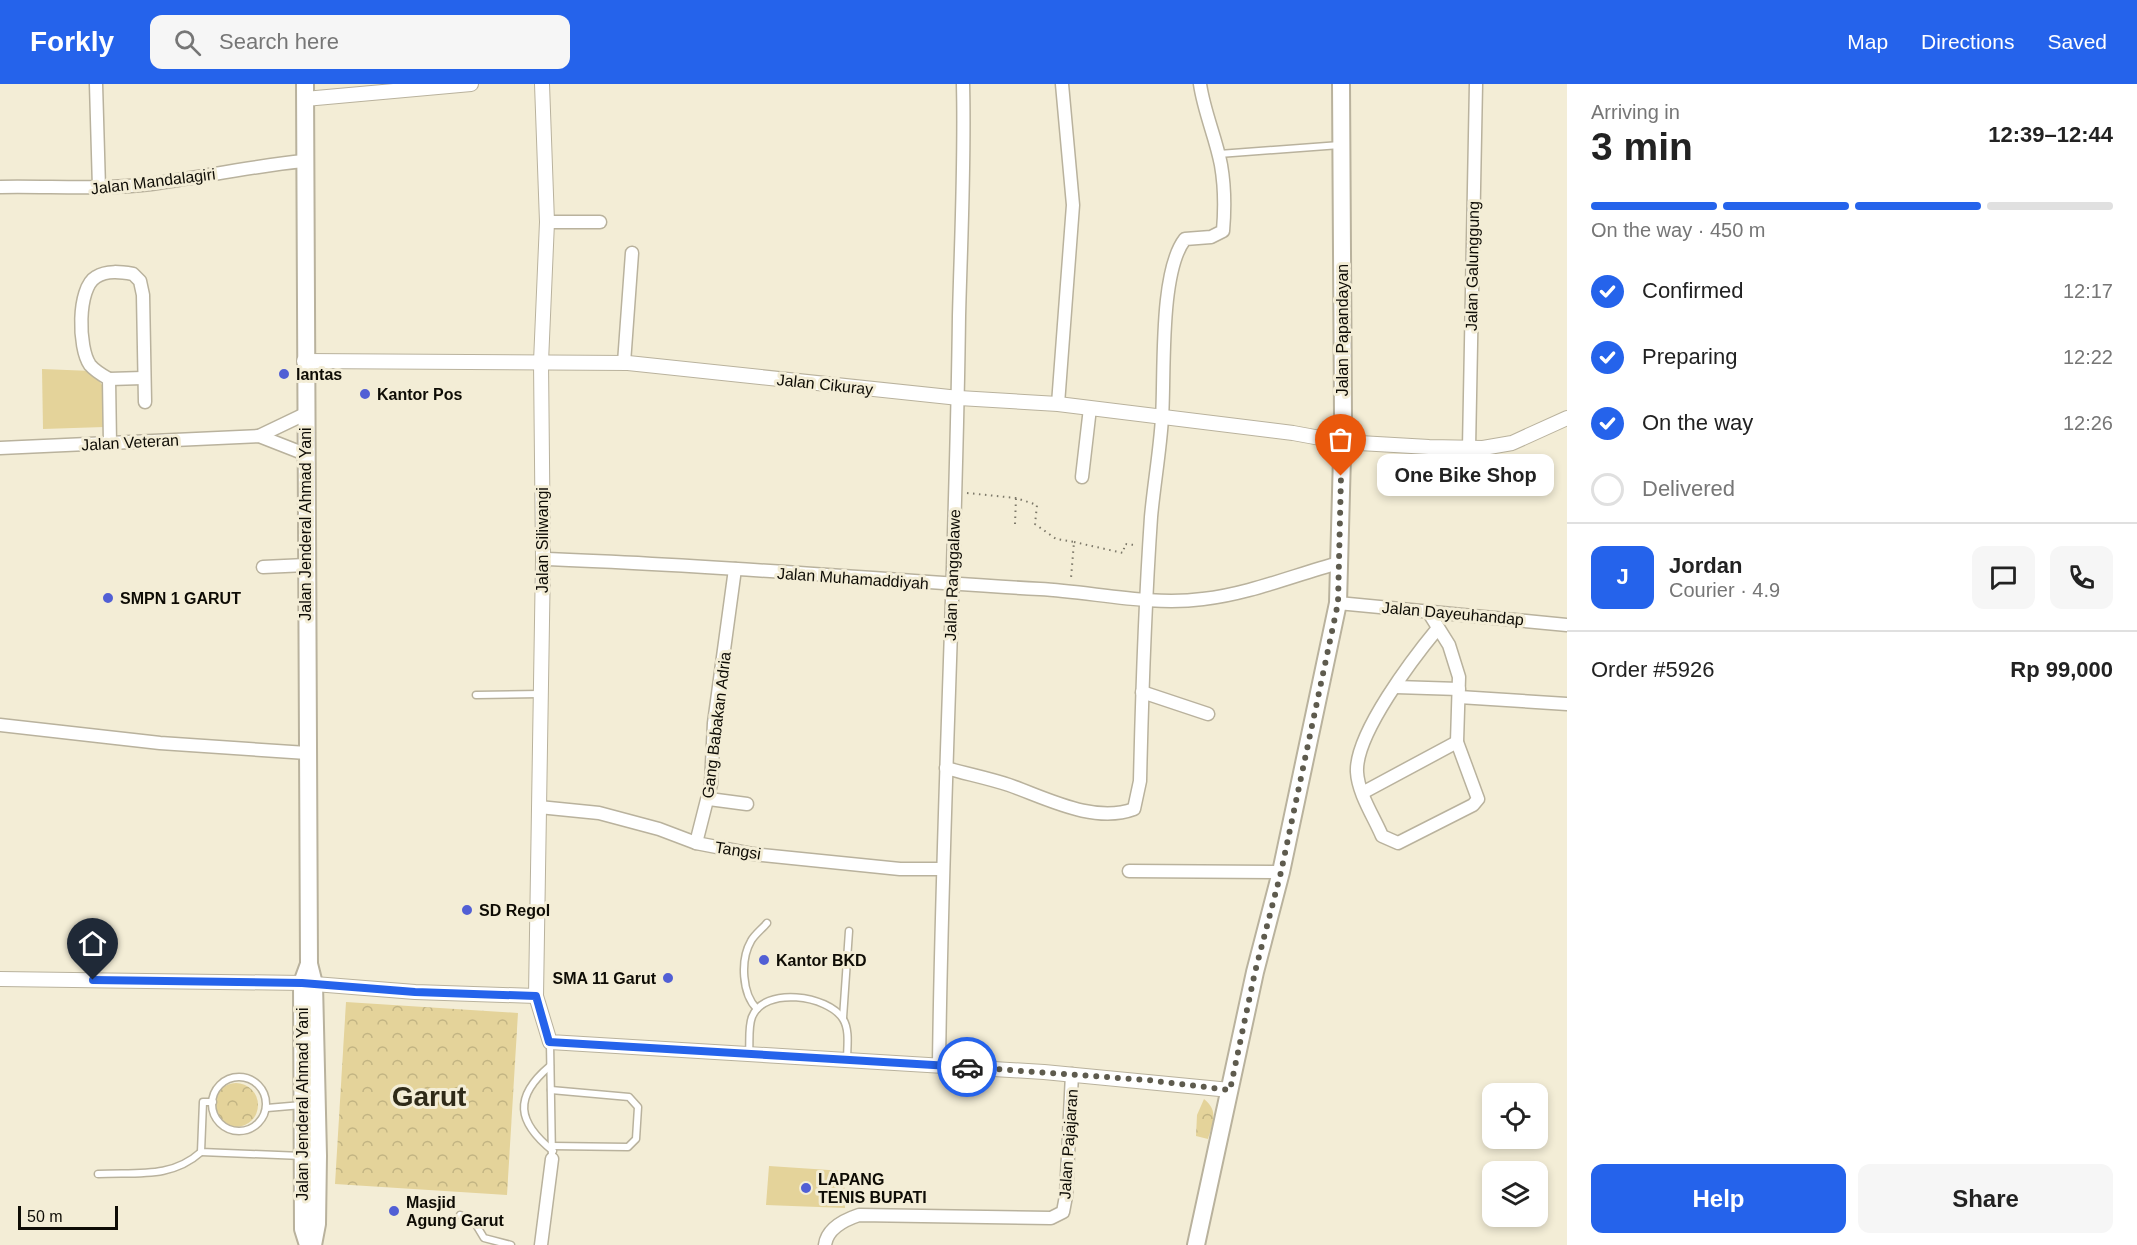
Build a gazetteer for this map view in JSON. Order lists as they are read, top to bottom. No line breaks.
{"streets":{"main road":["Jalan Papandayan","Jalan Jenderal Ahmad Yani"],"street":["Jalan Mandalagiri","Jalan Galunggung","Jalan Cikuray","Jalan Veteran","Jalan Siliwangi","Jalan Ranggalawe","Jalan Muhamaddiyah","Jalan Dayeuhandap","Gang Babakan Adria","Tangsi","Jalan Pajajaran"]},"crossings":[["Jalan Mandalagiri","Jalan Jenderal Ahmad Yani"],["Jalan Galunggung","Jalan Cikuray"],["Jalan Papandayan","Jalan Cikuray"],["Jalan Papandayan","Jalan Muhamaddiyah"],["Jalan Papandayan","Jalan Dayeuhandap"],["Jalan Cikuray","Jalan Jenderal Ahmad Yani"],["Jalan Cikuray","Jalan Siliwangi"],["Jalan Cikuray","Jalan Ranggalawe"],["Jalan Veteran","Jalan Jenderal Ahmad Yani"],["Jalan Siliwangi","Jalan Muhamaddiyah"],["Jalan Siliwangi","Tangsi"],["Jalan Ranggalawe","Jalan Muhamaddiyah"],["Jalan Ranggalawe","Tangsi"],["Jalan Muhamaddiyah","Gang Babakan Adria"],["Gang Babakan Adria","Tangsi"]],"districts":["Garut"],"places":["lantas","Kantor Pos","One Bike Shop","SMPN 1 GARUT","SD Regol","Kantor BKD","SMA 11 Garut","LAPANG TENIS BUPATI","Masjid Agung Garut"],"scale_bar":"50 m","page":{"header":"Forkly","search":"Search here","nav":["Map","Directions","Saved"],"heading":["3 min","Arriving in","12:39–12:44"],"panel":["Jordan","Courier · 4.9","Order #5926","Rp 99,000"],"bar":"On the way · 450 m","list":[["Confirmed","12:17"],["Preparing","12:22"],["On the way","12:26"],"Delivered"],"bubble":"One Bike Shop","round":"J","buttons":["Help","Share"],"scale":"50 m"}}
